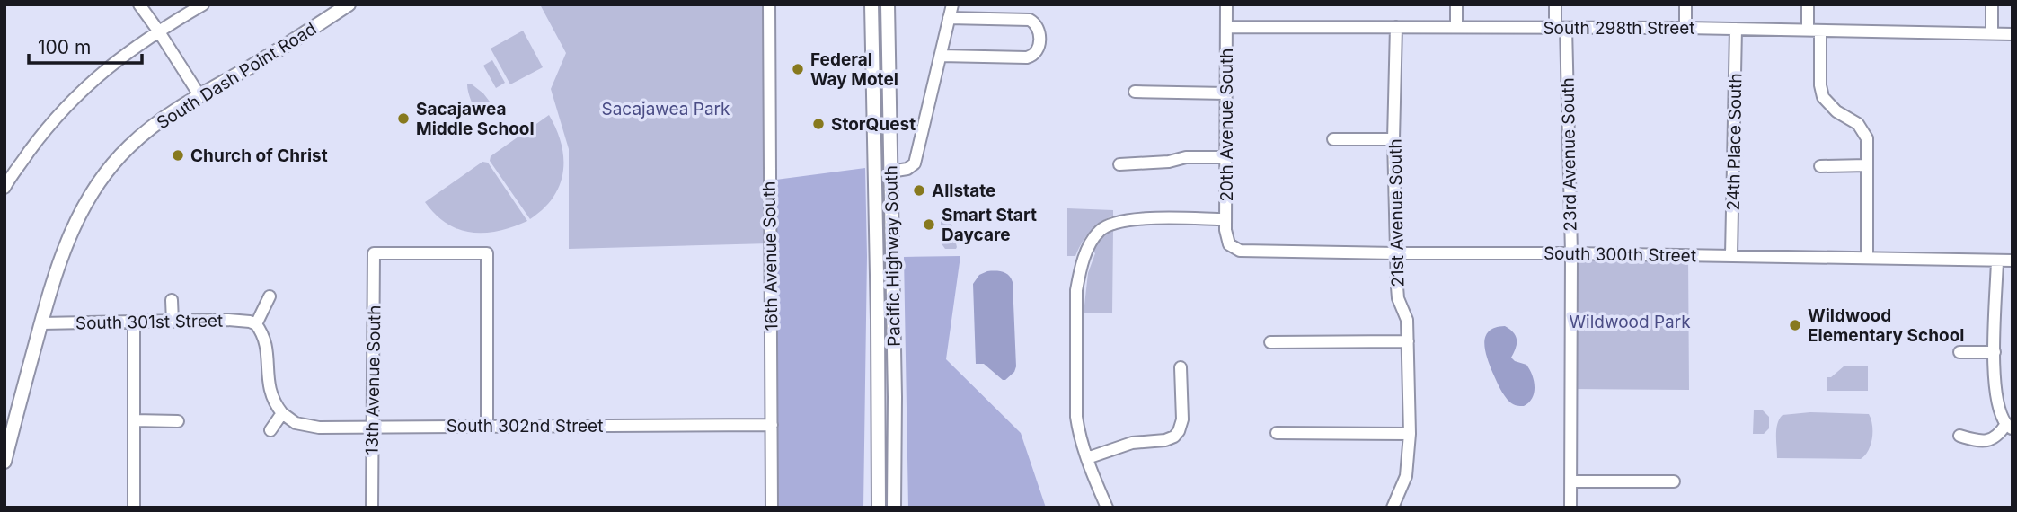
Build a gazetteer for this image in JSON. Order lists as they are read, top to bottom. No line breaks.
{"streets":{"main road":["South Dash Point Road","Pacific Highway South"],"street":["South 298th Street","20th Avenue South","24th Place South","23rd Avenue South","21st Avenue South","South 300th Street","16th Avenue South","South 301st Street","13th Avenue South","South 302nd Street"]},"crossings":[["South 298th Street","20th Avenue South"],["South 298th Street","24th Place South"],["South 298th Street","23rd Avenue South"],["South 298th Street","21st Avenue South"],["South Dash Point Road","South 301st Street"],["20th Avenue South","South 300th Street"],["24th Place South","South 300th Street"],["23rd Avenue South","South 300th Street"],["21st Avenue South","South 300th Street"],["16th Avenue South","South 302nd Street"],["13th Avenue South","South 302nd Street"]],"parks":["Sacajawea Park","Wildwood Park"],"places":["Federal Way Motel","Sacajawea Middle School","StorQuest","Church of Christ","Allstate","Smart Start Daycare","Wildwood Elementary School"],"scale_bar":"100 m"}
